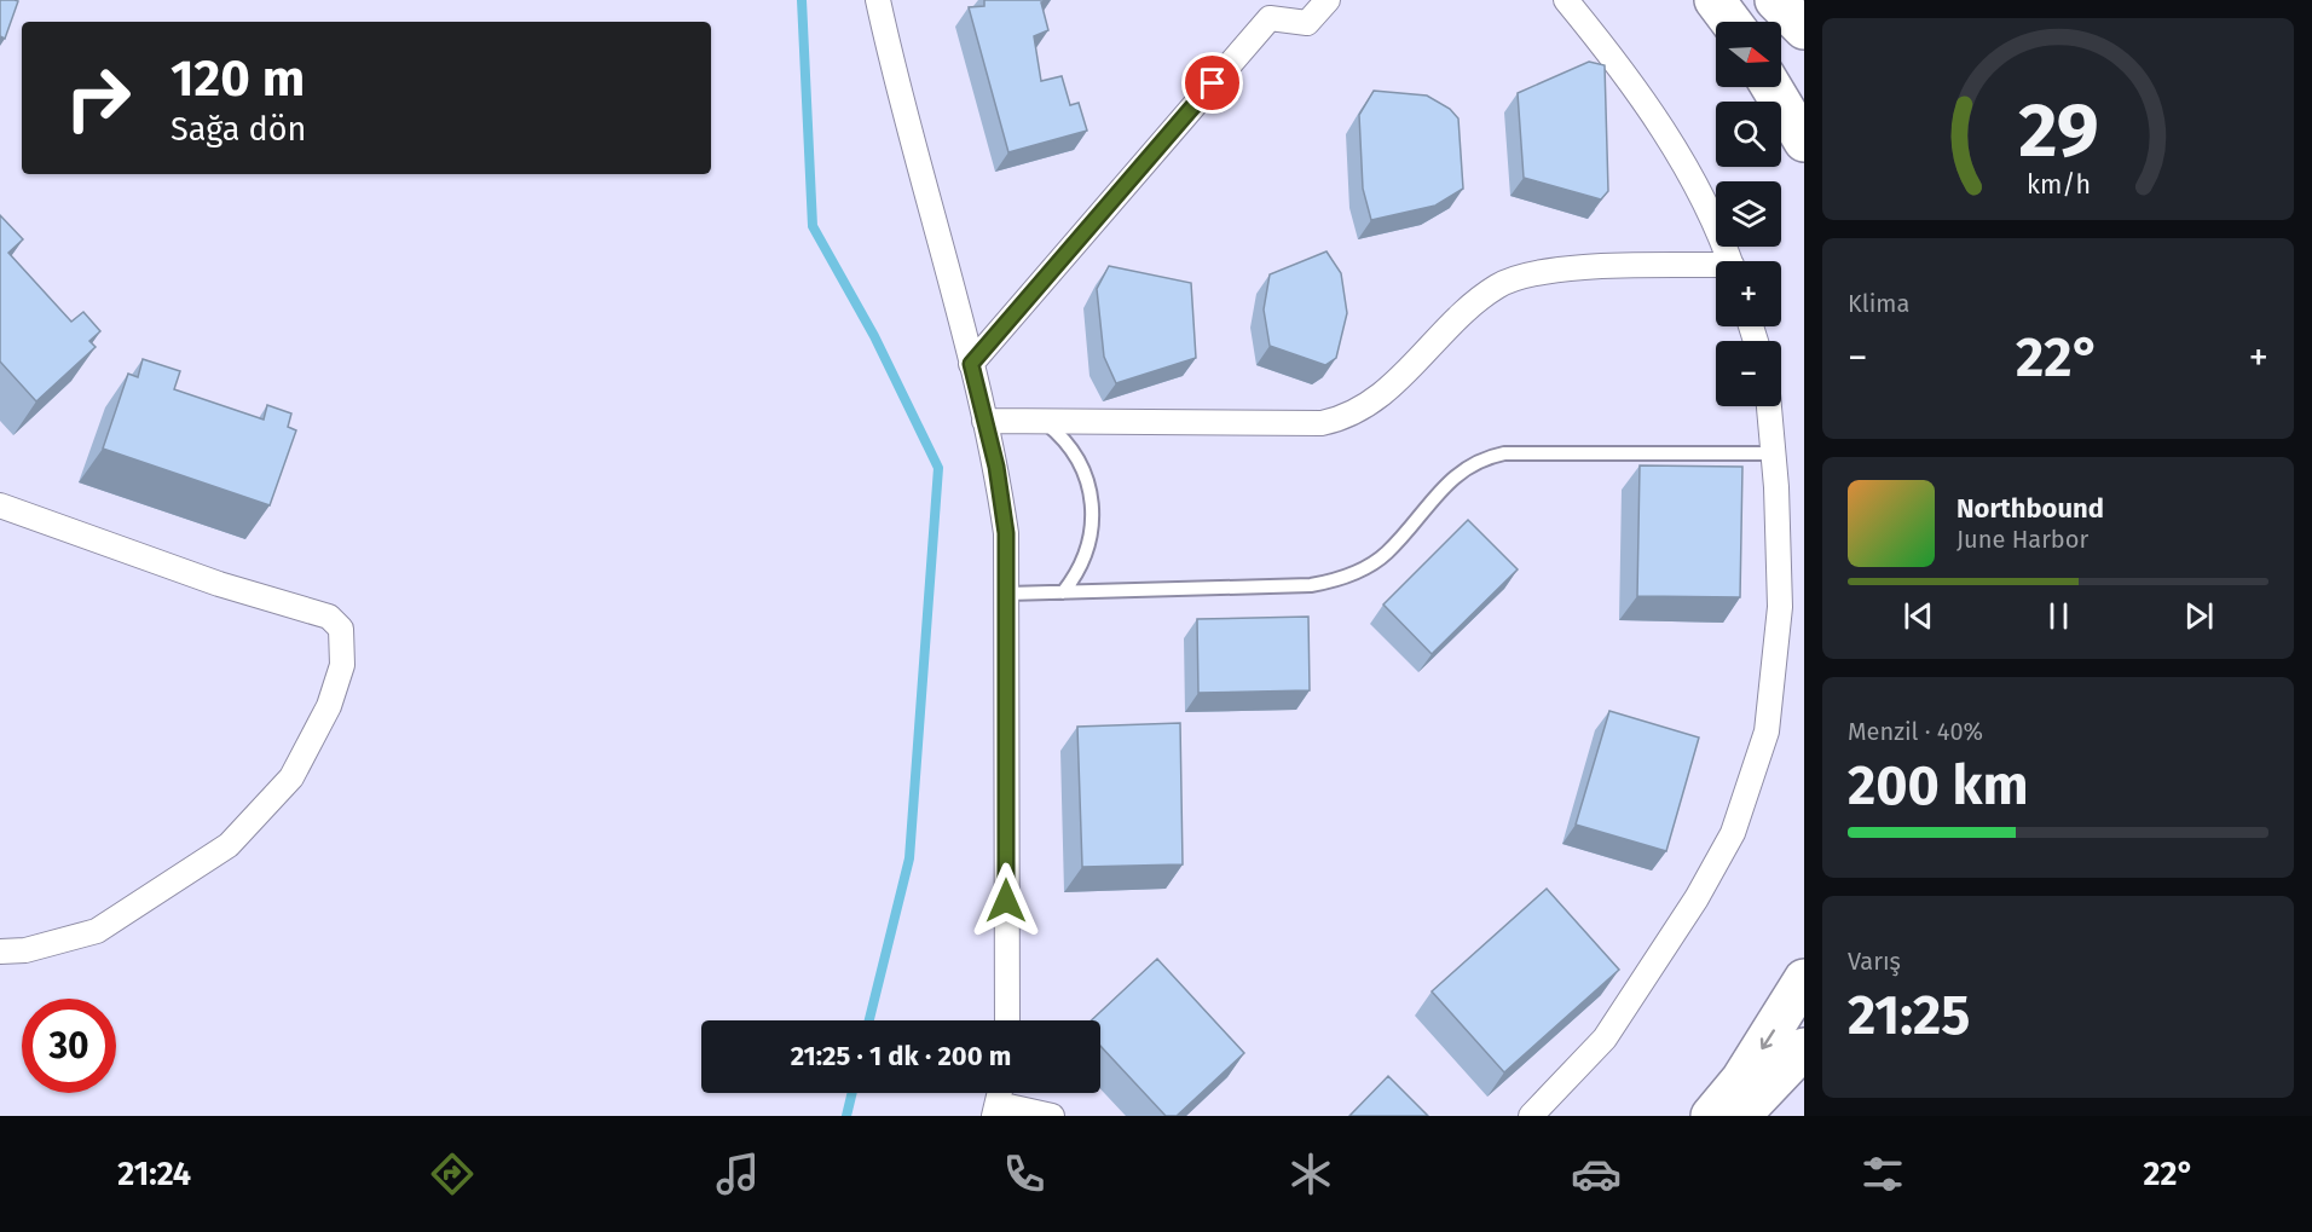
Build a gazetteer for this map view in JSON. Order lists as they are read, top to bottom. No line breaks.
{"north":"right","page":{"map_buttons":["+","−"],"turn":["120 m","Sağa dön"],"tile":["Klima",["Menzil · 40%","200 km"],["Varış","21:25"]],"heat":["−","22°","+"],"song":["Northbound","June Harbor"],"limit":"30","trip":"21:25 · 1 dk · 200 m","tabs":["21:24","22°"],"gauge":["29","km/h"]}}
